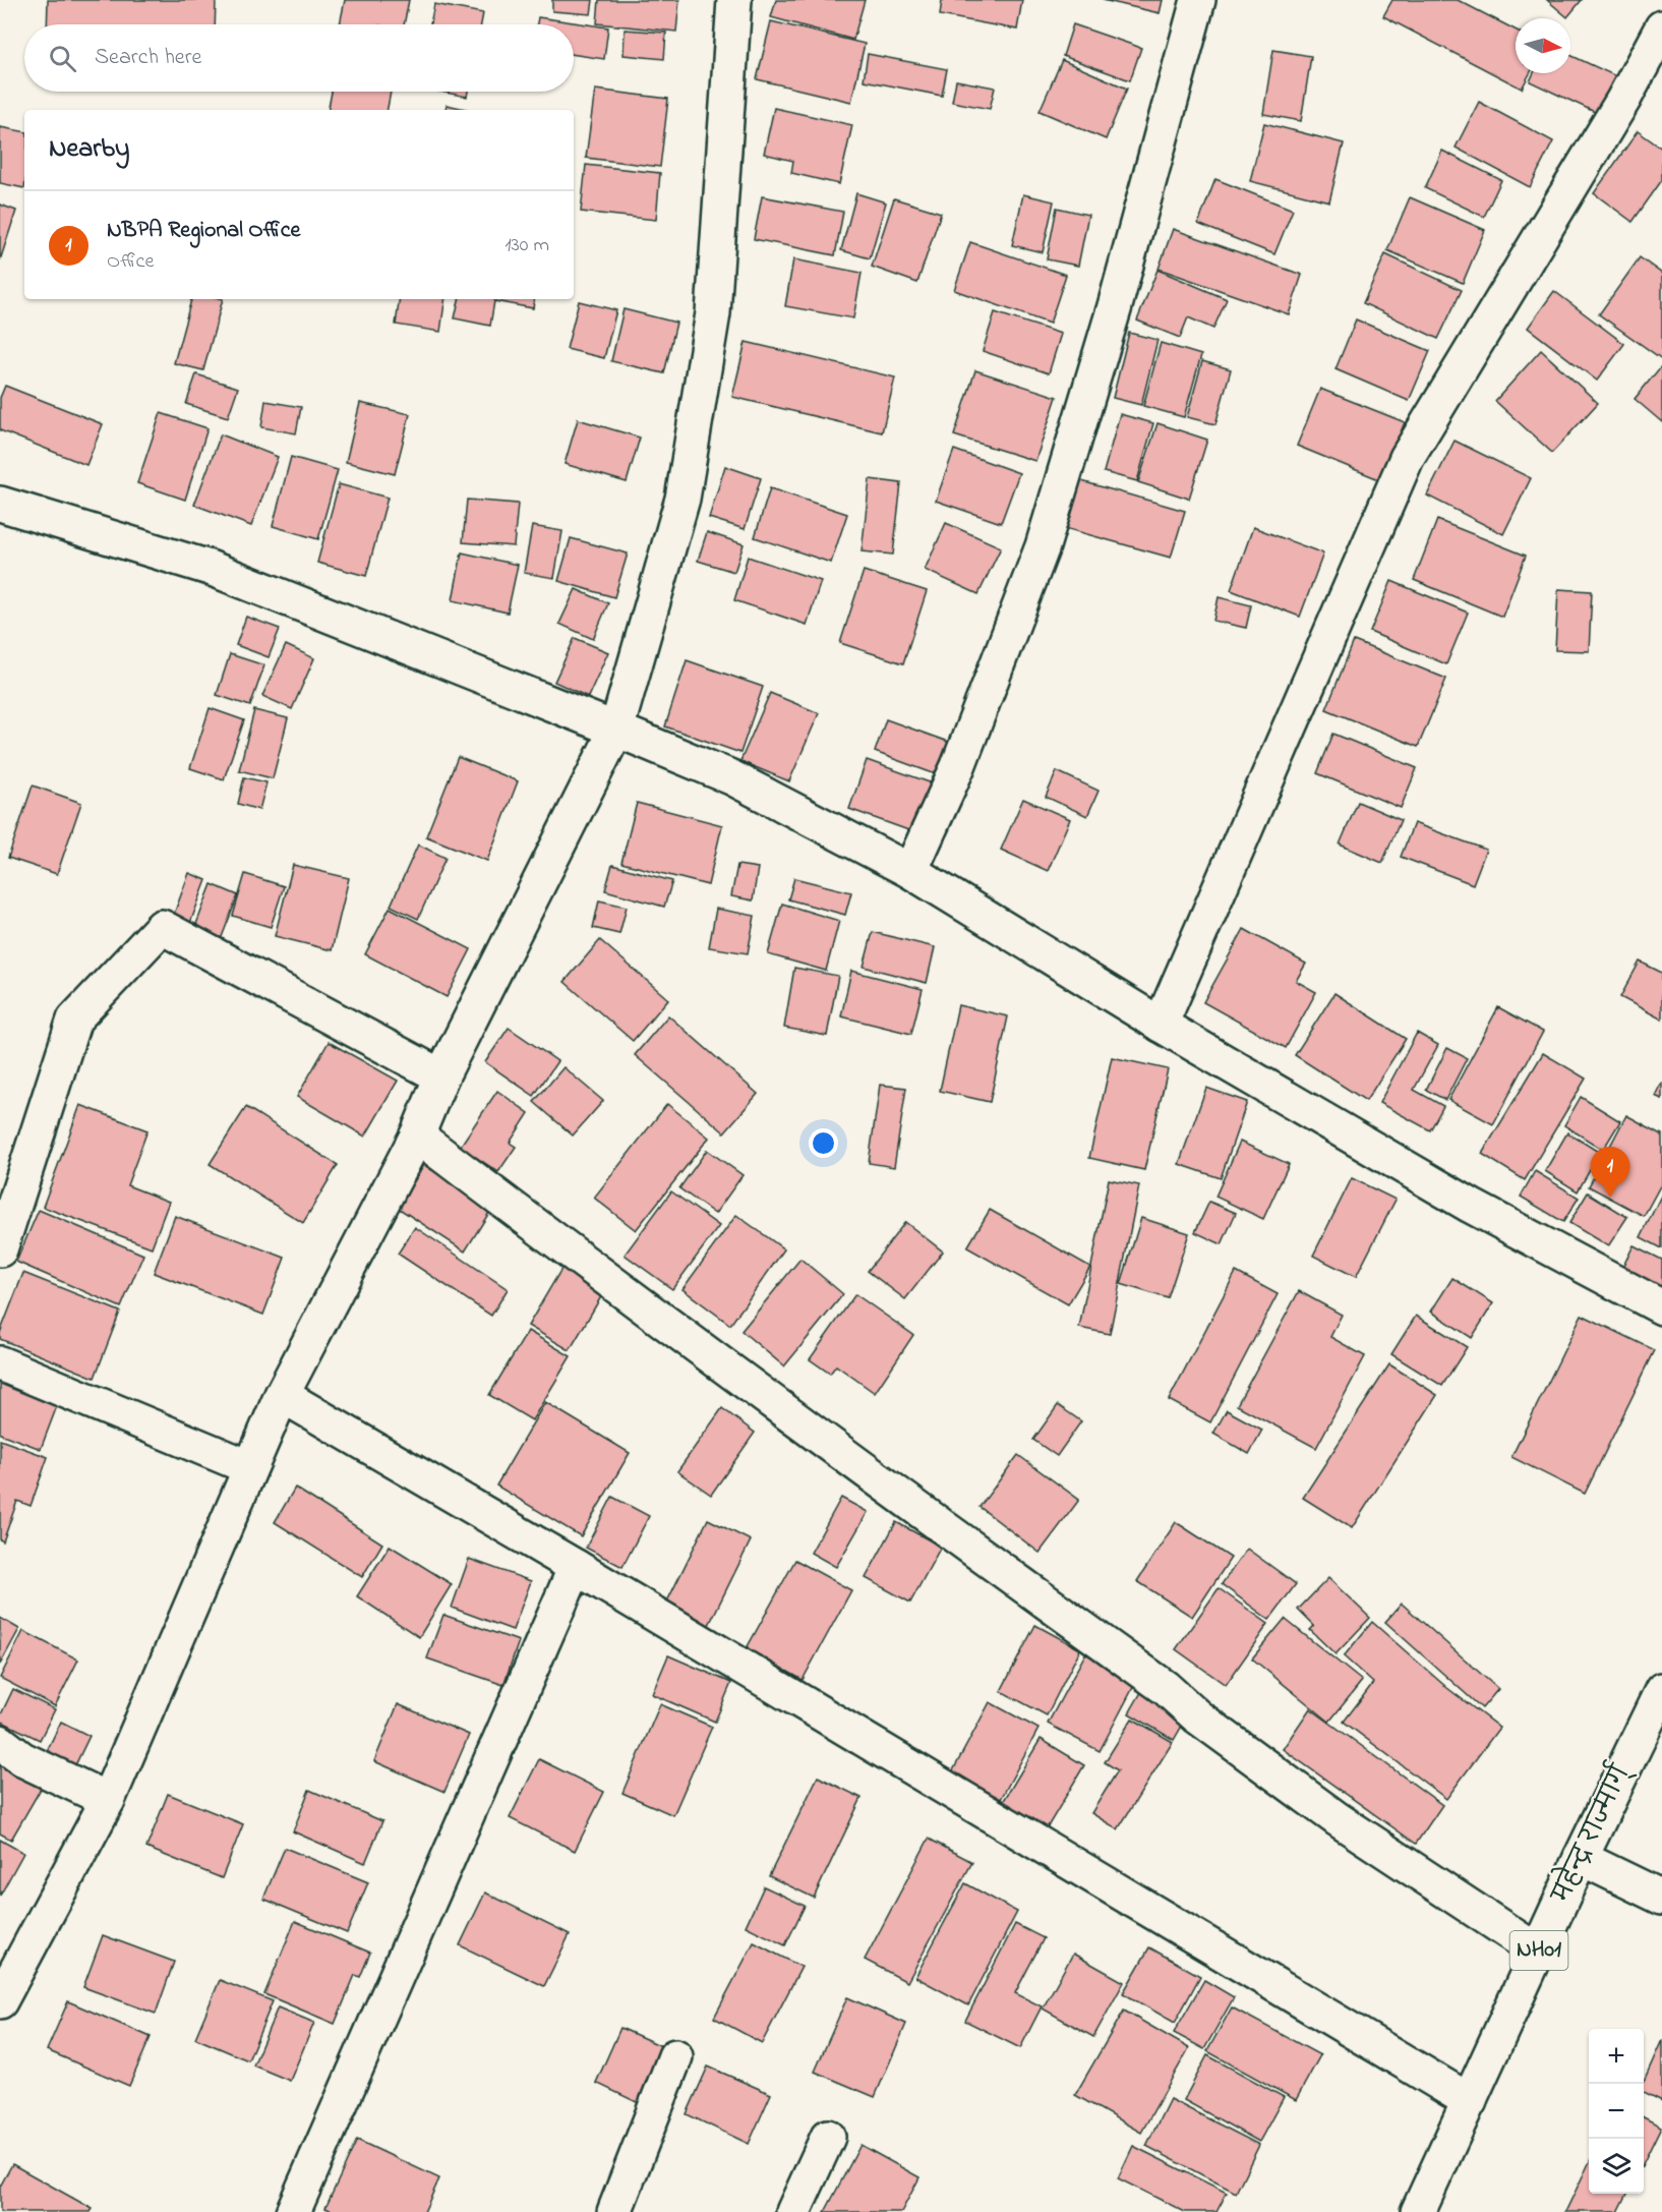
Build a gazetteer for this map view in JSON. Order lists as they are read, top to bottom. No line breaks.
{"streets":{"main road":["महेन्द्र राज्मार्ग्","NH01"]},"north":"right","page":{"search":"Search here","heading":"Nearby","list":[{"mark":"1","name":"NBPA Regional Office","note":"Office","value":"130 m"}],"pins":"1","map_buttons":["+","−"]}}
